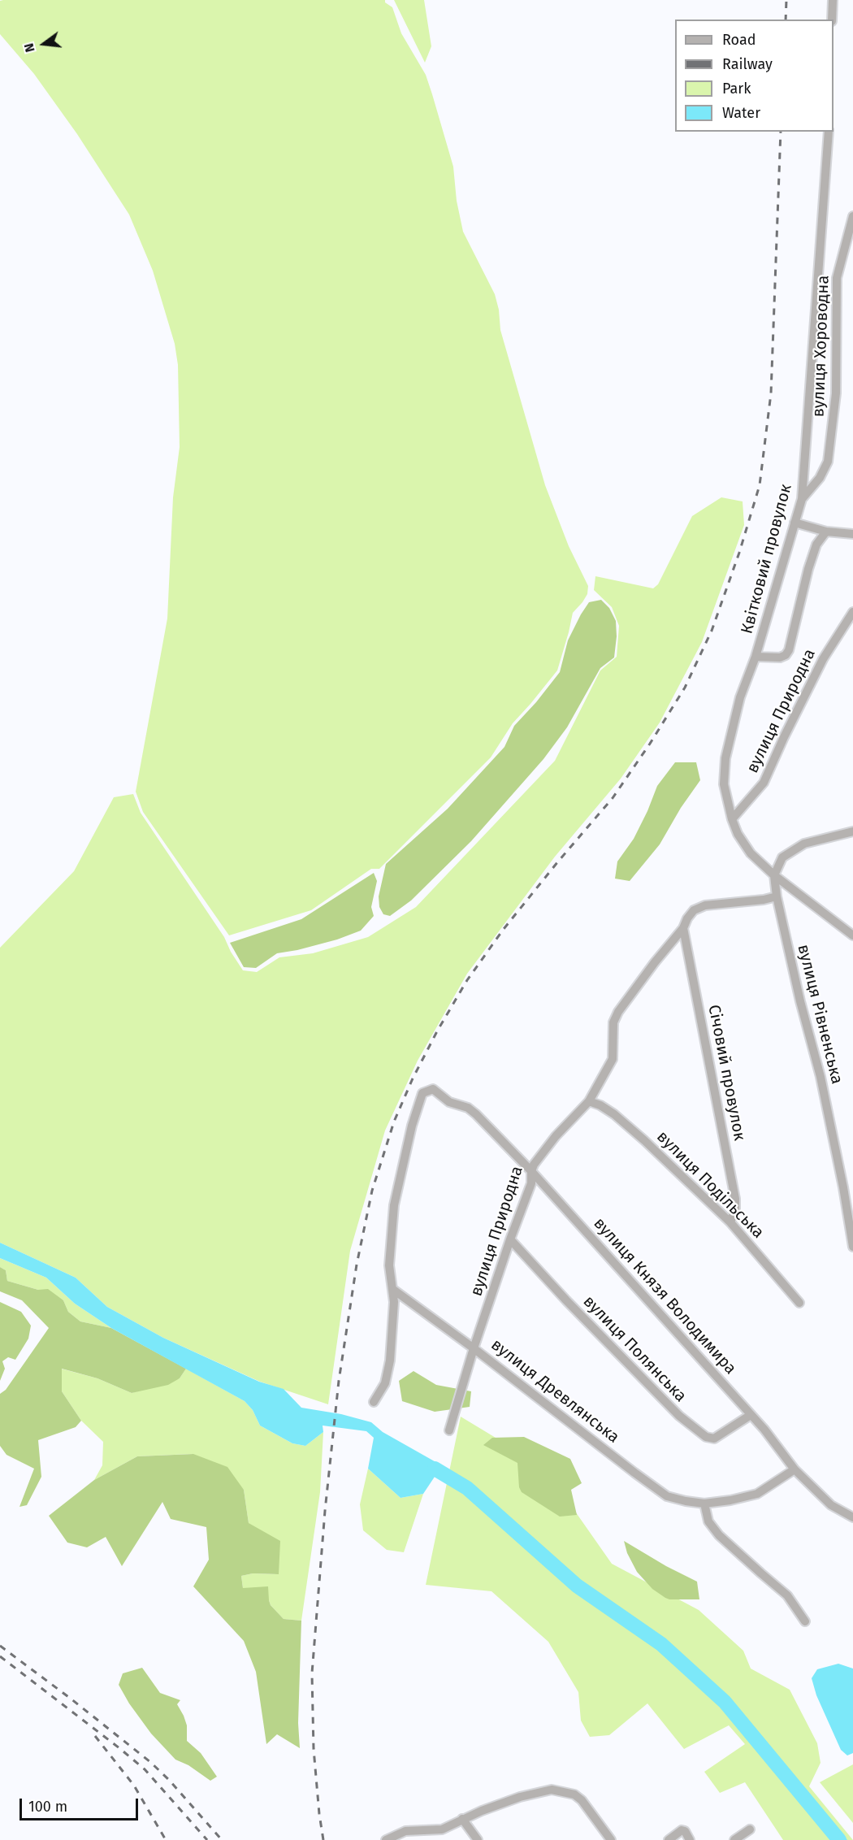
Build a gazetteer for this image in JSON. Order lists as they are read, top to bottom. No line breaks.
{"streets":{"street":["вулиця Хороводна","Квітковий провулок","вулиця Природна","вулиця Рівненська","Січовий провулок","вулиця Подільська","вулиця Князя Володимира","вулиця Полянська","вулиця Древлянська"]},"crossings":[["вулиця Хороводна","Квітковий провулок"],["Квітковий провулок","вулиця Природна"],["Квітковий провулок","вулиця Рівненська"],["вулиця Природна","вулиця Рівненська"],["вулиця Природна","Січовий провулок"],["вулиця Природна","вулиця Подільська"],["вулиця Природна","вулиця Князя Володимира"],["вулиця Природна","вулиця Полянська"],["вулиця Природна","вулиця Древлянська"],["Січовий провулок","вулиця Подільська"],["вулиця Князя Володимира","вулиця Полянська"],["вулиця Князя Володимира","вулиця Древлянська"]],"legend":["Road","Railway","Park","Water"],"scale_bar":"100 m","north":"left"}
